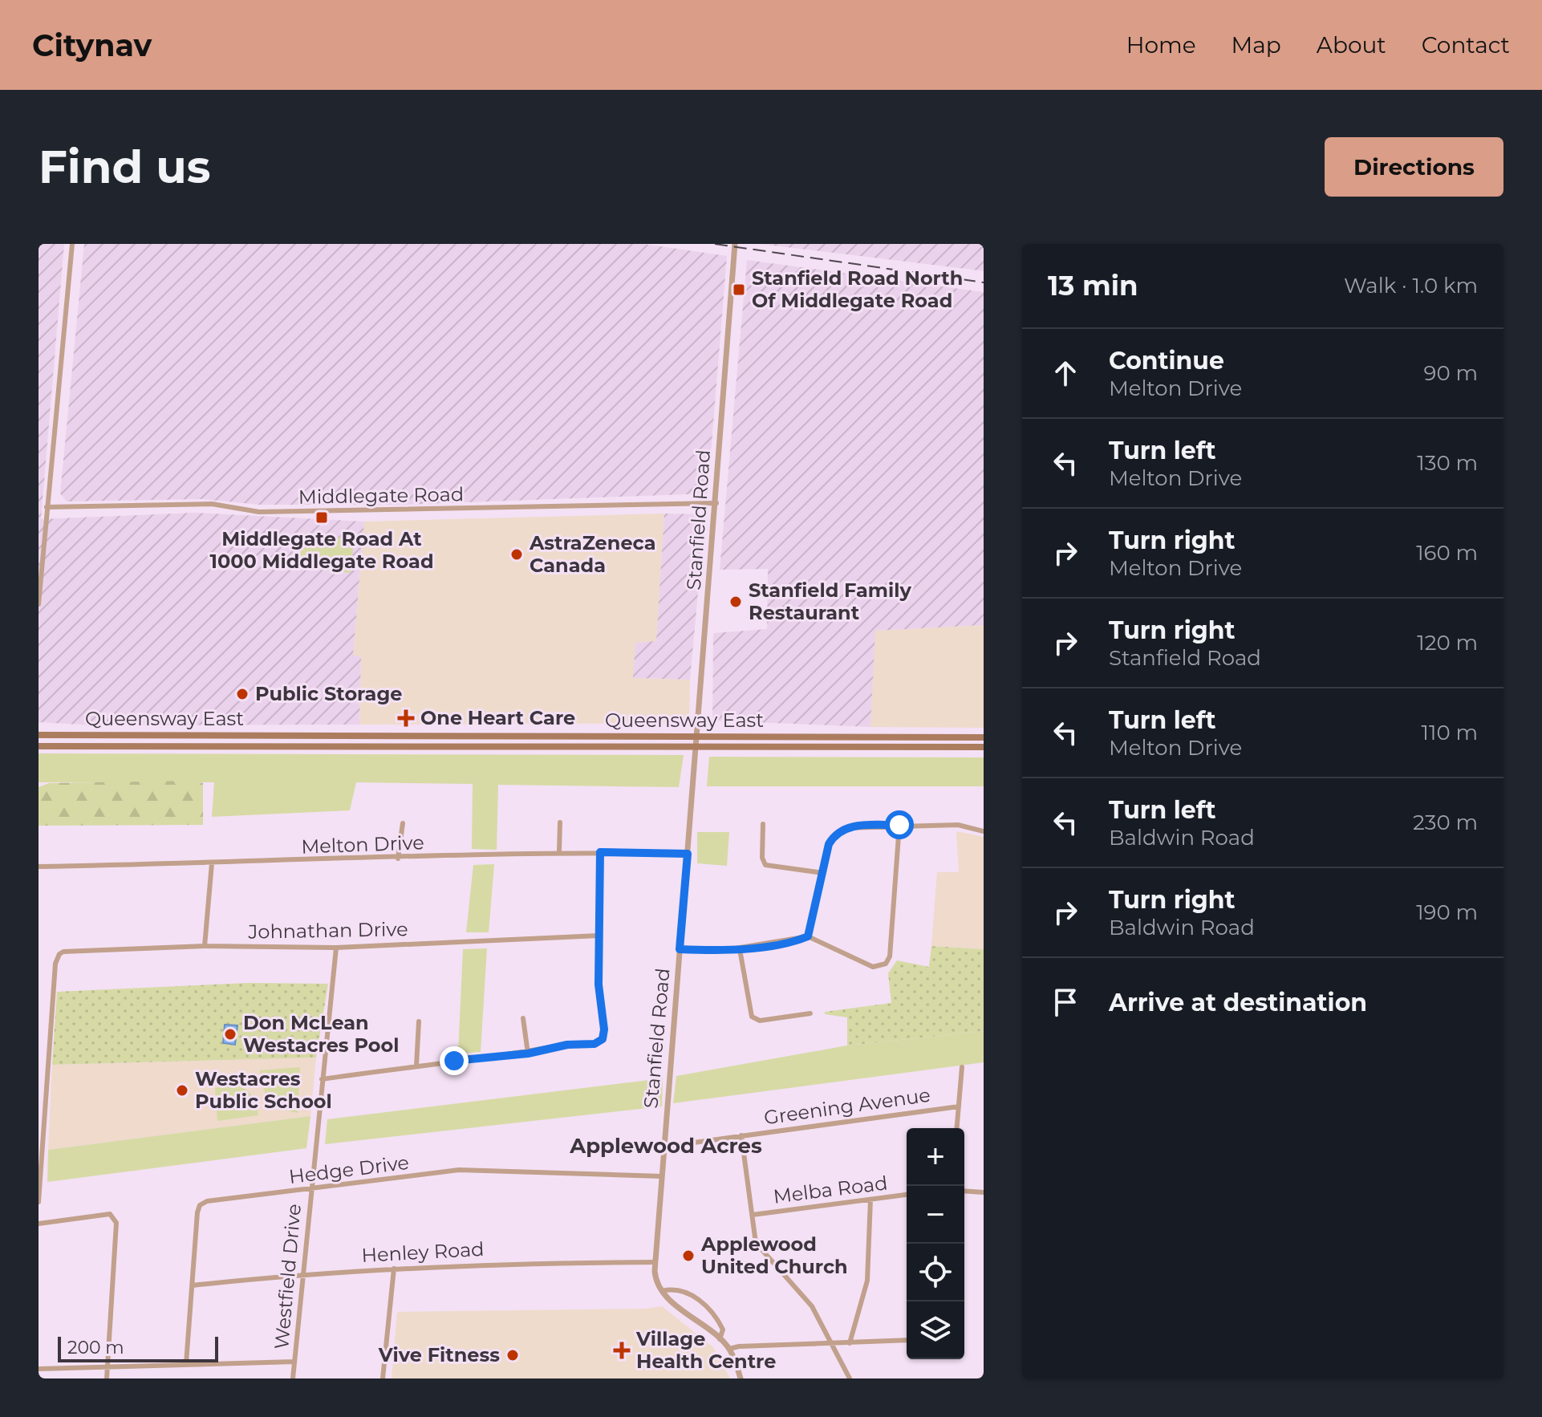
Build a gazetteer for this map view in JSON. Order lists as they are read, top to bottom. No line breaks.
{"streets":{"main road":["Queensway East"],"street":["Middlegate Road","Stanfield Road","Melton Drive","Johnathan Drive","Greening Avenue","Hedge Drive","Melba Road","Henley Road","Westfield Drive"]},"crossings":[["Middlegate Road","Stanfield Road"],["Stanfield Road","Queensway East"],["Stanfield Road","Melton Drive"],["Stanfield Road","Greening Avenue"],["Stanfield Road","Hedge Drive"],["Stanfield Road","Henley Road"],["Johnathan Drive","Westfield Drive"],["Hedge Drive","Henley Road"],["Hedge Drive","Westfield Drive"],["Henley Road","Westfield Drive"]],"districts":["Applewood Acres"],"places":{"transit":["Stanfield Road North Of Middlegate Road","Middlegate Road At 1000 Middlegate Road"],"other":["AstraZeneca Canada","Stanfield Family Restaurant","Public Storage","Don McLean Westacres Pool","Westacres Public School","Applewood United Church","Vive Fitness"],"health":["One Heart Care","Village Health Centre"]},"scale_bar":"200 m","page":{"header":"Citynav","nav":["Home","Map","About","Contact"],"buttons":"Directions","title":"Find us","heading":["13 min","Walk · 1.0 km"],"list":[["Continue","Melton Drive","90 m"],["Turn left","Melton Drive","130 m"],["Turn right","Melton Drive","160 m"],["Turn right","Stanfield Road","120 m"],["Turn left","Melton Drive","110 m"],["Turn left","Baldwin Road","230 m"],["Turn right","Baldwin Road","190 m"],"Arrive at destination"],"map_buttons":["+","−"],"scale":"200 m"}}
